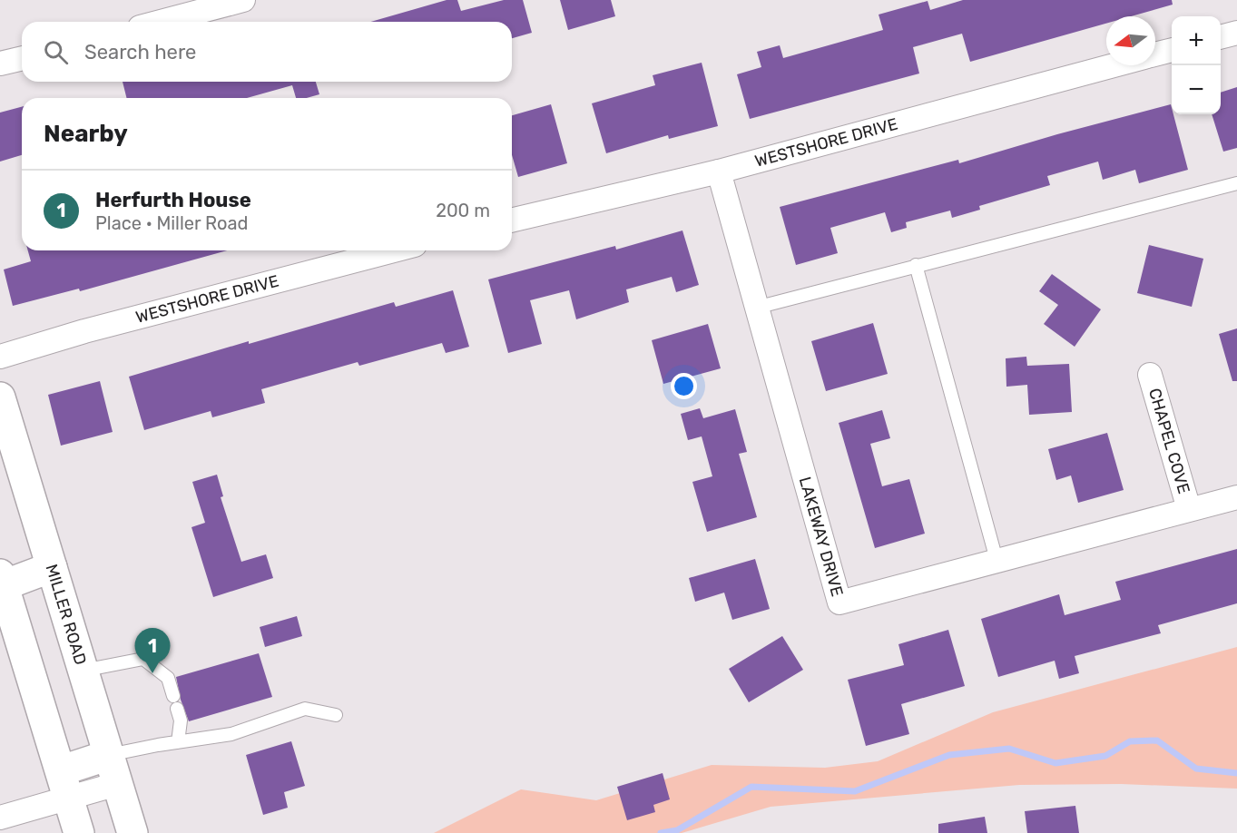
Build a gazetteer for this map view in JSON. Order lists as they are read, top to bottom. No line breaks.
{"streets":{"main road":["MILLER ROAD"],"street":["WESTSHORE DRIVE","CHAPEL COVE","LAKEWAY DRIVE"]},"crossings":[["WESTSHORE DRIVE","LAKEWAY DRIVE"],["CHAPEL COVE","LAKEWAY DRIVE"]],"north":"left","page":{"map_buttons":["+","−"],"search":"Search here","heading":"Nearby","list":[{"mark":"1","name":"Herfurth House","note":"Place · Miller Road","value":"200 m"}],"pins":"1"}}
